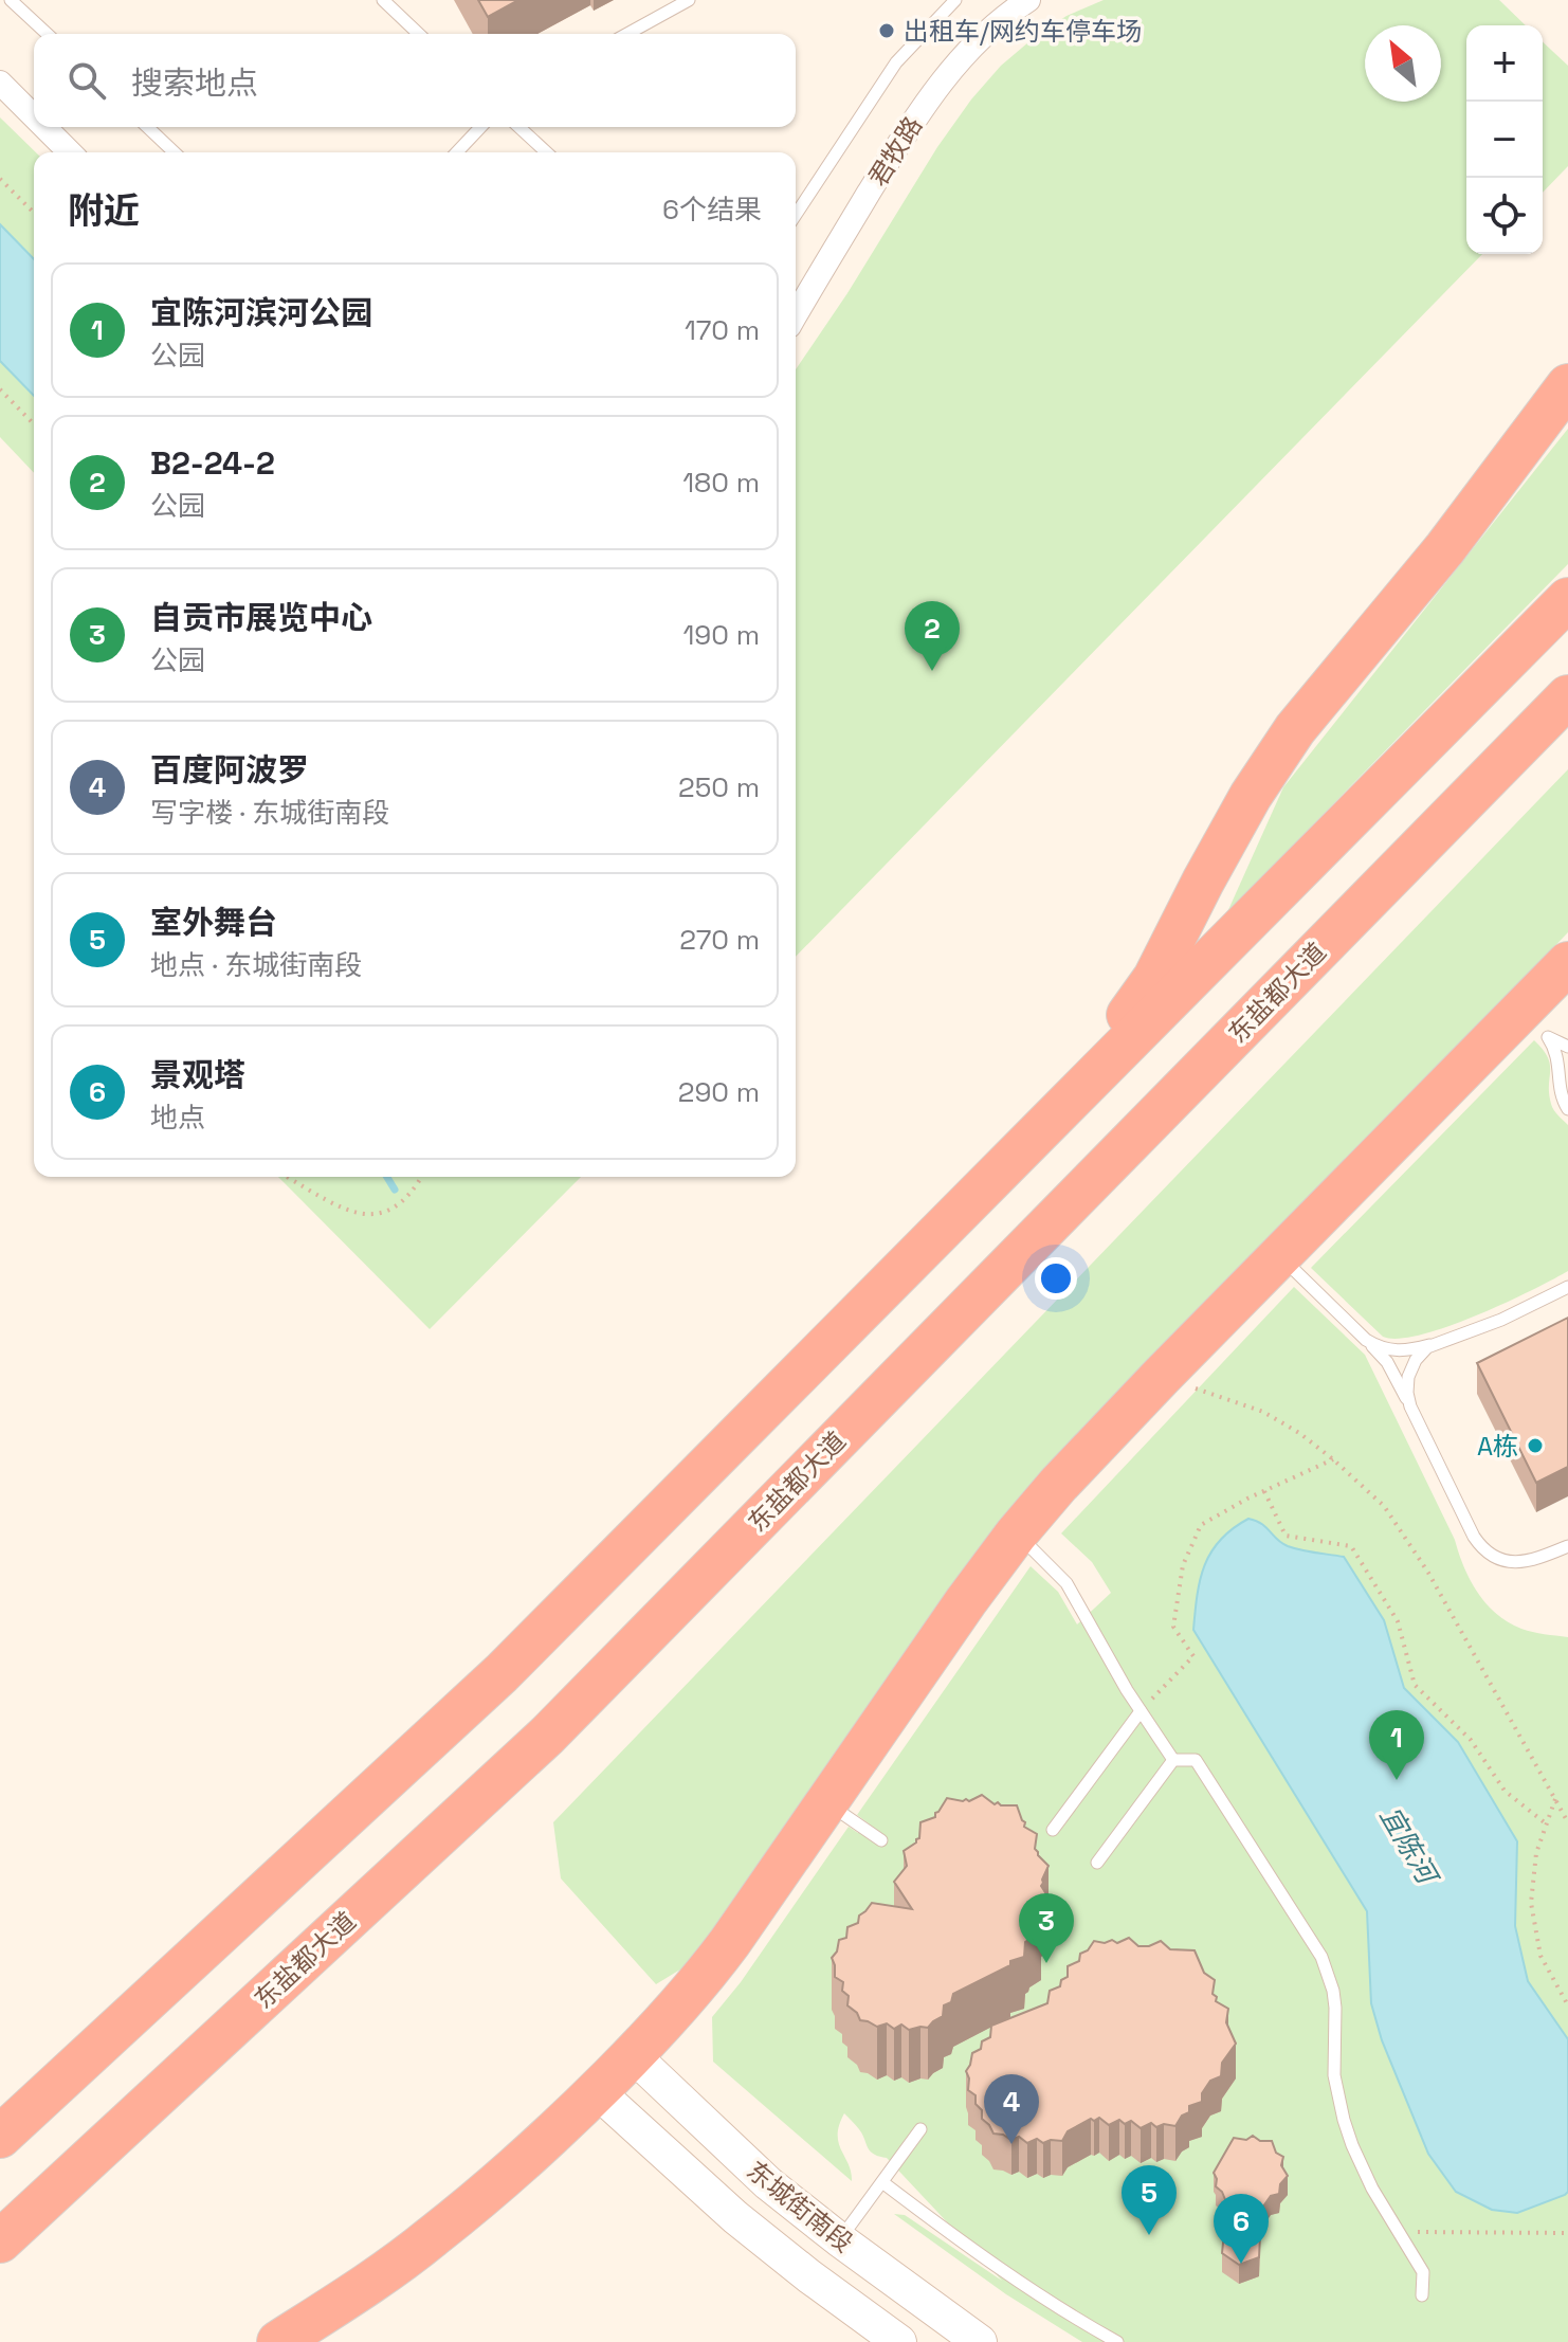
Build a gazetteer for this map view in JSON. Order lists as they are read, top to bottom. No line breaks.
{"streets":{"highway":["东盐都大道"],"main road":["东城街南段"],"street":["君牧路"]},"water":["宜陈河"],"places":["出租车/网约车停车场","A栋"],"north":"top left","page":{"map_buttons":["+","−"],"search":"搜索地点","heading":["附近","6个结果"],"list":[{"mark":"1","name":"宜陈河滨河公园","note":"公园","value":"170 m"},{"mark":"2","name":"B2-24-2","note":"公园","value":"180 m"},{"mark":"3","name":"自贡市展览中心","note":"公园","value":"190 m"},{"mark":"4","name":"百度阿波罗","note":"写字楼 · 东城街南段","value":"250 m"},{"mark":"5","name":"室外舞台","note":"地点 · 东城街南段","value":"270 m"},{"mark":"6","name":"景观塔","note":"地点","value":"290 m"}],"pins":["2","1","3","4","5","6"]}}
